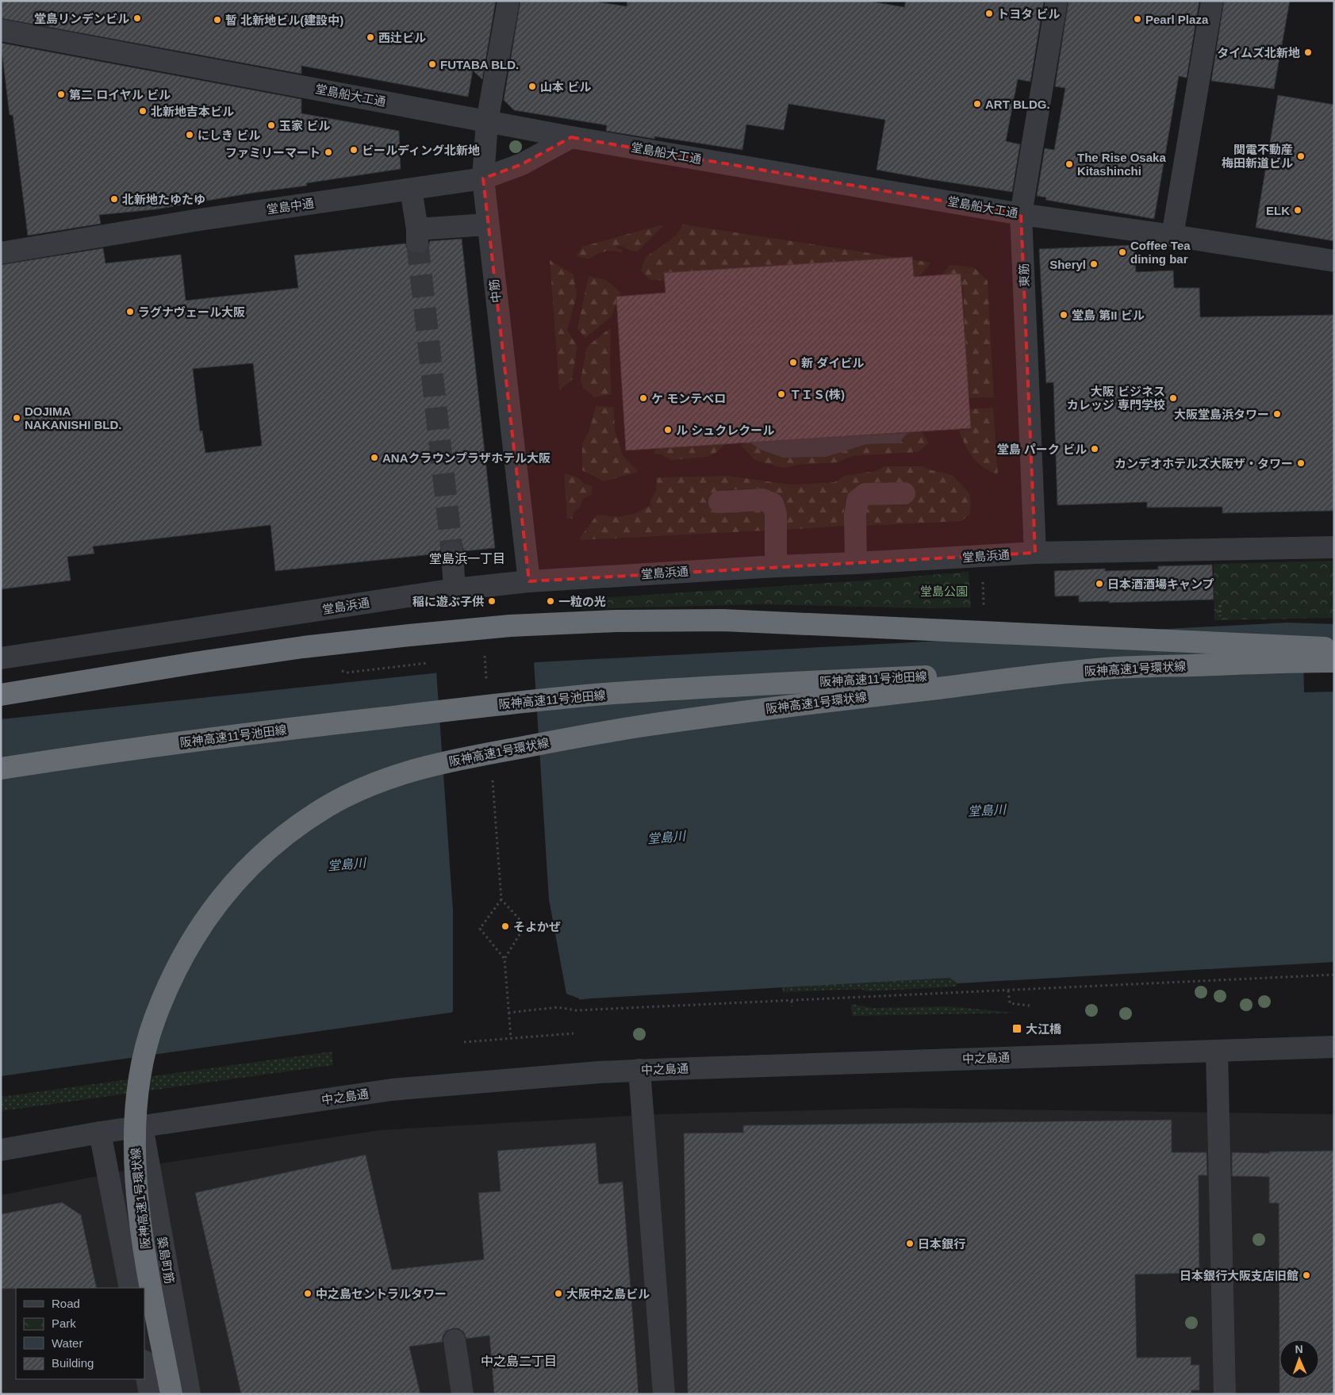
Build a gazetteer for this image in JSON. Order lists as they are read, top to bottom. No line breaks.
{"streets":{"highway":["阪神高速1号環状線","阪神高速11号池田線"],"street":["堂島船大工通","堂島中通","東筋","中筋","堂島浜通","中之島通","築島町筋"]},"crossings":[["堂島船大工通","堂島中通"],["堂島船大工通","東筋"],["堂島船大工通","中筋"],["堂島中通","中筋"],["東筋","堂島浜通"],["中筋","堂島浜通"],["阪神高速1号環状線","阪神高速11号池田線"],["中之島通","築島町筋"]],"districts":["堂島浜一丁目","中之島二丁目"],"water":["堂島川"],"parks":["堂島公園"],"places":{"other":["トヨタ ビル","堂島リンデンビル","Pearl Plaza","暫 北新地ビル(建設中)","西辻ビル","タイムズ北新地","FUTABA BLD.","山本 ビル","第二 ロイヤル ビル","ART BLDG.","北新地吉本ビル","玉家 ビル","にしき ビル","ビールディング北新地","ファミリーマート","関電不動産 梅田新道ビル","The Rise Osaka Kitashinchi","北新地たゆたゆ","ELK","Coffee Tea dining bar","Sheryl","ラグナヴェール大阪","堂島 第II ビル","新 ダイビル","ＴＩＳ(株)","ケ モンテベロ","大阪 ビジネス カレッジ 専門学校","大阪堂島浜タワー","DOJIMA NAKANISHI BLD.","ル シュクレクール","堂島 パーク ビル","ANAクラウンプラザホテル大阪","カンデオホテルズ大阪ザ・タワー","日本酒酒場キャンプ","稲に遊ぶ子供","一粒の光","そよかぜ","日本銀行","日本銀行大阪支店旧館","中之島セントラルタワー","大阪中之島ビル"],"transit":["大江橋"]},"legend":["Road","Park","Water","Building"],"north":"top"}
